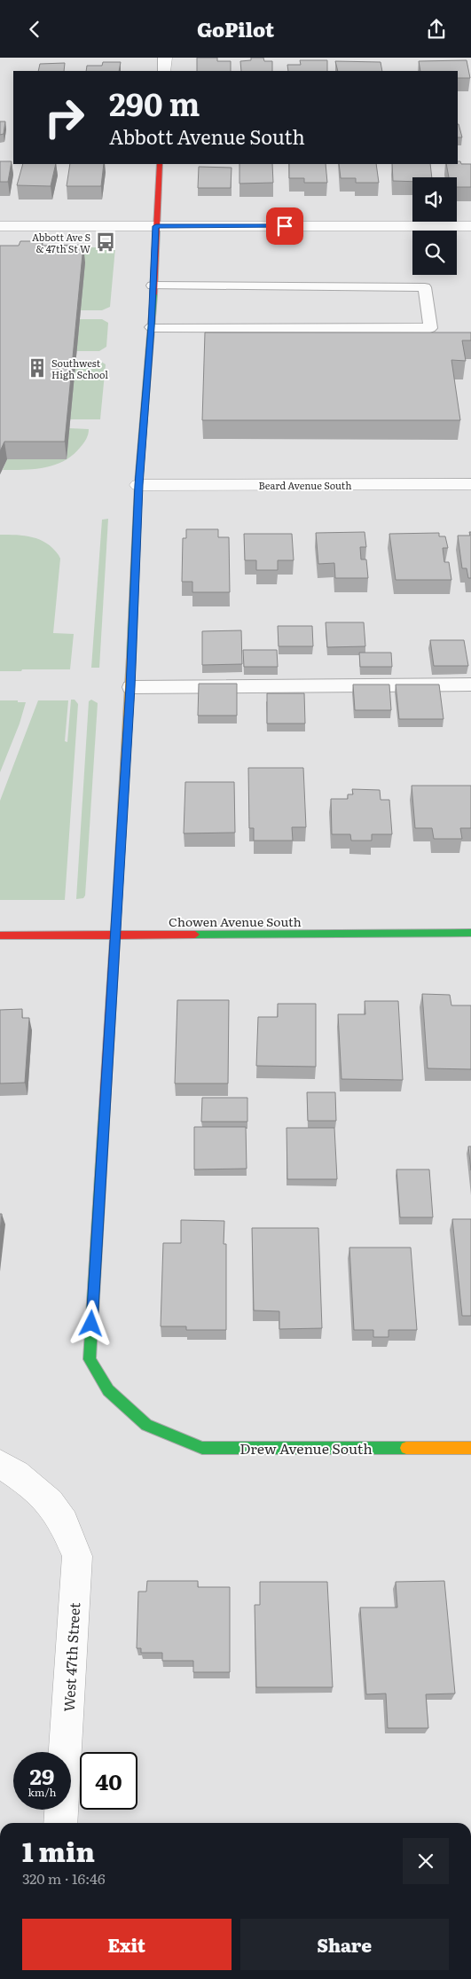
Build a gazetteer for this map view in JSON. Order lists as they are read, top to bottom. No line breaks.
{"streets":{"street":["Beard Avenue South","Chowen Avenue South","Drew Avenue South","West 47th Street"]},"crossings":[["Chowen Avenue South","Drew Avenue South"]],"places":{"bus stop":["Abbott Ave S & 47th St W"],"building":["Southwest High School"]},"page":{"header":"GoPilot","turn":["290 m","Abbott Avenue South"],"speed":"29 km/h","limit":"40","heading":["1 min","320 m · 16:46"],"buttons":["Exit","Share"]}}
